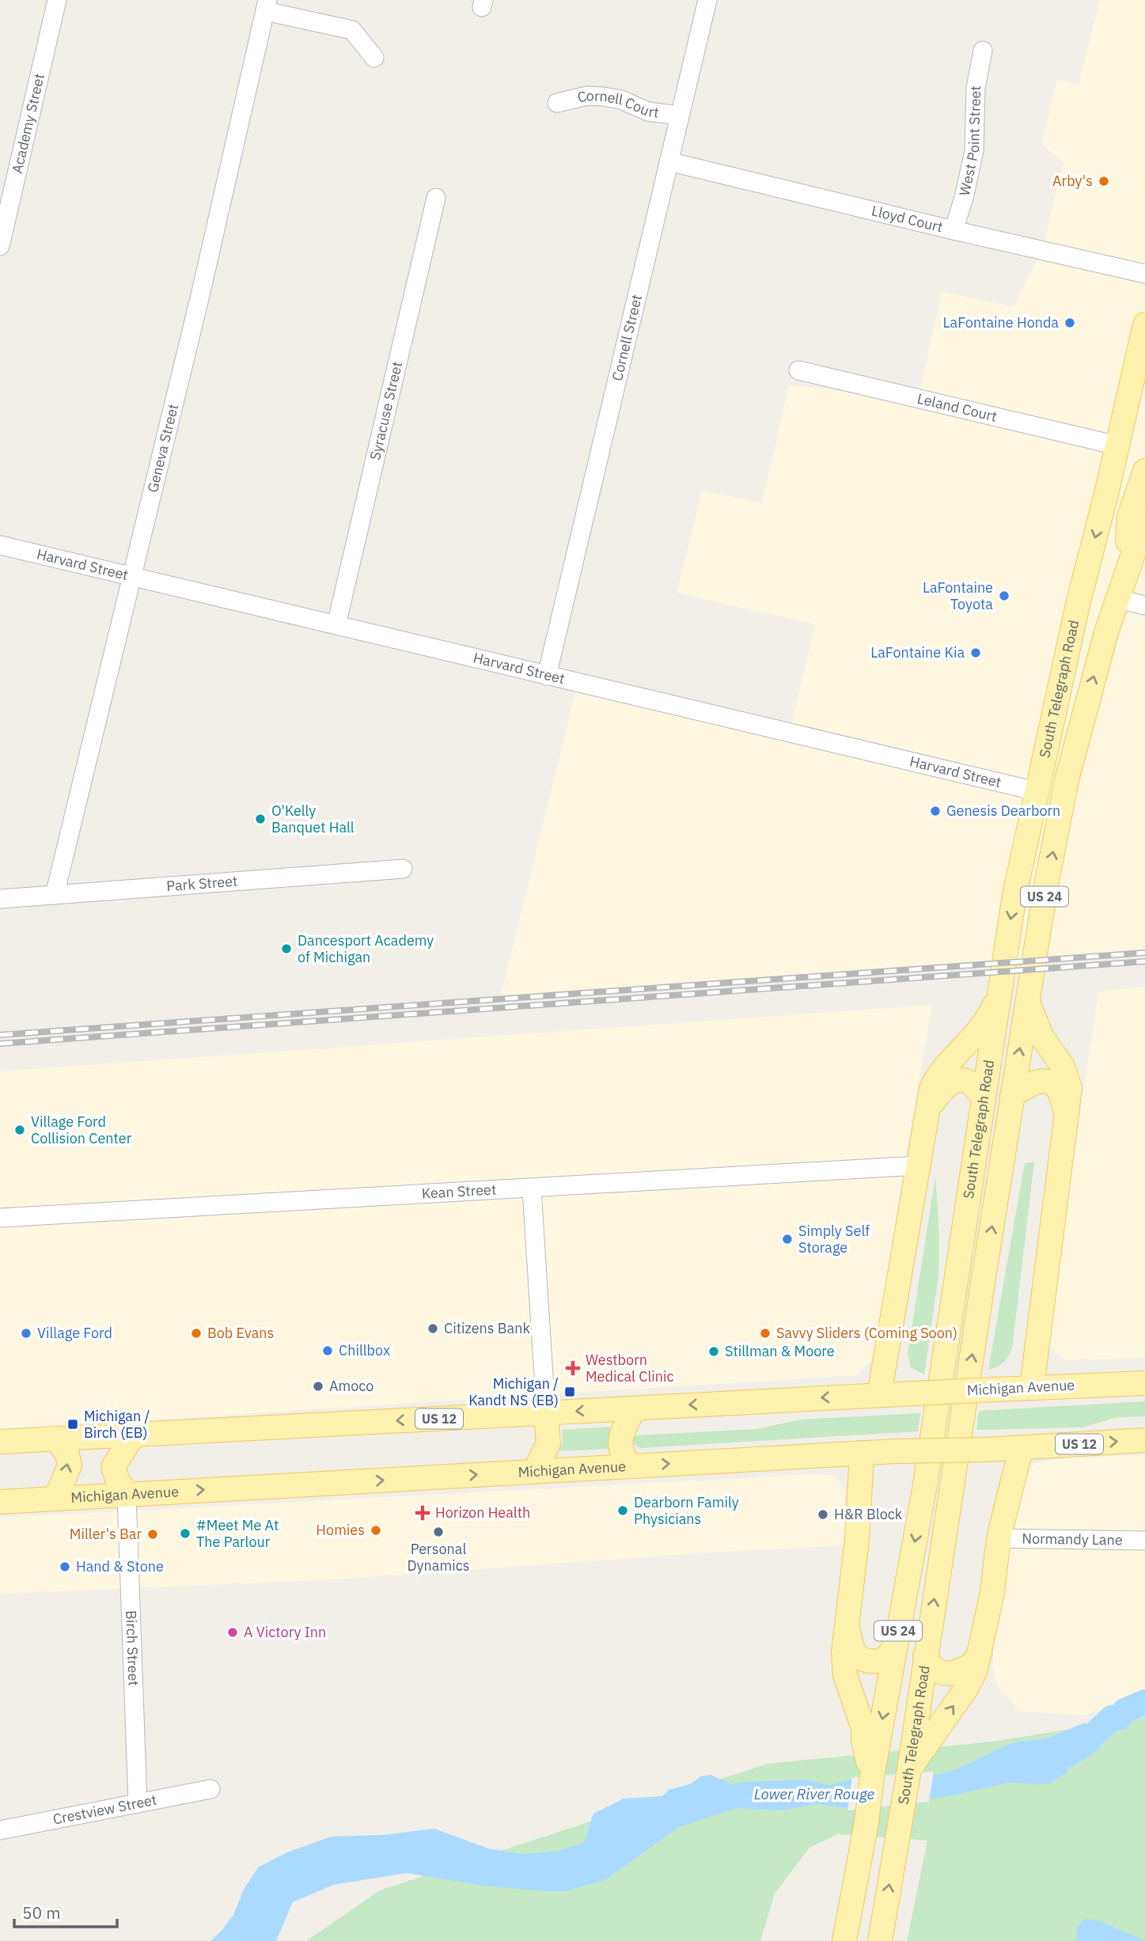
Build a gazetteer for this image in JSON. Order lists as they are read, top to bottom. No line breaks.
{"streets":{"main road":["South Telegraph Road","US 24","Michigan Avenue","US 12"],"street":["Cornell Court","Academy Street","West Point Street","Lloyd Court","Cornell Street","Leland Court","Syracuse Street","Geneva Street","Harvard Street","Park Street","Kean Street","Normandy Lane","Birch Street","Crestview Street"]},"crossings":[["Cornell Court","Cornell Street"],["West Point Street","Lloyd Court"],["Lloyd Court","Cornell Street"],["Cornell Street","Harvard Street"],["Leland Court","South Telegraph Road"],["Syracuse Street","Harvard Street"],["Geneva Street","Harvard Street"],["Geneva Street","Park Street"],["Harvard Street","South Telegraph Road"],["Michigan Avenue","Birch Street"],["Birch Street","Crestview Street"]],"water":["Lower River Rouge"],"places":{"other":["Arby's","LaFontaine Honda","LaFontaine Toyota","LaFontaine Kia","Genesis Dearborn","O'Kelly Banquet Hall","Dancesport Academy of Michigan","Village Ford Collision Center","Simply Self Storage","Citizens Bank","Village Ford","Bob Evans","Savvy Sliders (Coming Soon)","Chillbox","Stillman & Moore","Amoco","Dearborn Family Physicians","H&R Block","Homies","Personal Dynamics","#Meet Me At The Parlour","Miller's Bar","Hand & Stone","A Victory Inn"],"health":["Westborn Medical Clinic","Horizon Health"],"transit":["Michigan / Kandt NS (EB)","Michigan / Birch (EB)"]},"scale_bar":"50 m"}
